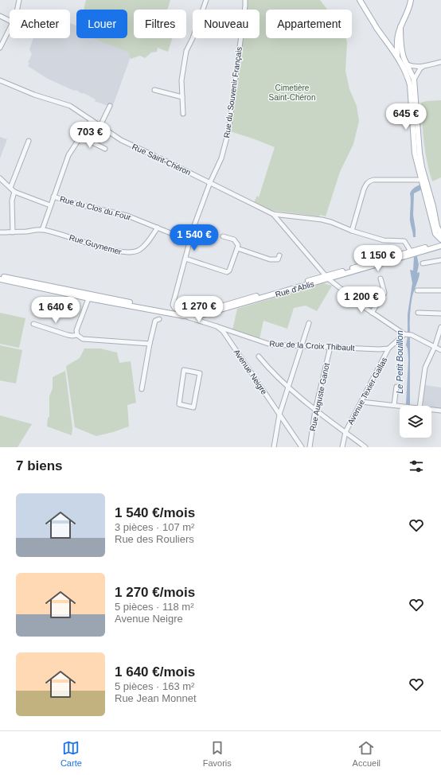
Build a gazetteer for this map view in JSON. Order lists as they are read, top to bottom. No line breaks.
{"streets":{"main road":["Rue d'Ablis"],"street":["Rue du Souvenir Français","Rue Saint-Chéron","Rue du Clos du Four","Rue Guynemer","Rue de la Croix Thibault","Avenue Neigre","Avenue Texier Gallas","Rue Auguste Ganot"]},"crossings":[["Rue du Souvenir Français","Rue Saint-Chéron"],["Rue du Souvenir Français","Rue du Clos du Four"],["Rue du Souvenir Français","Rue d'Ablis"],["Rue du Souvenir Français","Avenue Neigre"],["Rue du Clos du Four","Rue Guynemer"],["Rue d'Ablis","Avenue Neigre"],["Rue de la Croix Thibault","Avenue Neigre"],["Rue de la Croix Thibault","Avenue Texier Gallas"],["Rue de la Croix Thibault","Rue Auguste Ganot"]],"water":["Le Petit Bouillon"],"parks":["Cimetière Saint-Chéron"],"page":{"chip":["Acheter","Louer","Filtres","Nouveau","Appartement"],"price":["645 €","703 €","1 540 €","1 150 €","1 200 €","1 270 €","1 640 €"],"heading":"7 biens","list":[{"name":"1 540 €/mois","note":"3 pièces · 107 m² · Rue des Rouliers"},{"name":"1 270 €/mois","note":"5 pièces · 118 m² · Avenue Neigre"},{"name":"1 640 €/mois","note":"5 pièces · 163 m² · Rue Jean Monnet"}],"tabs":["Carte","Favoris","Accueil"]}}
